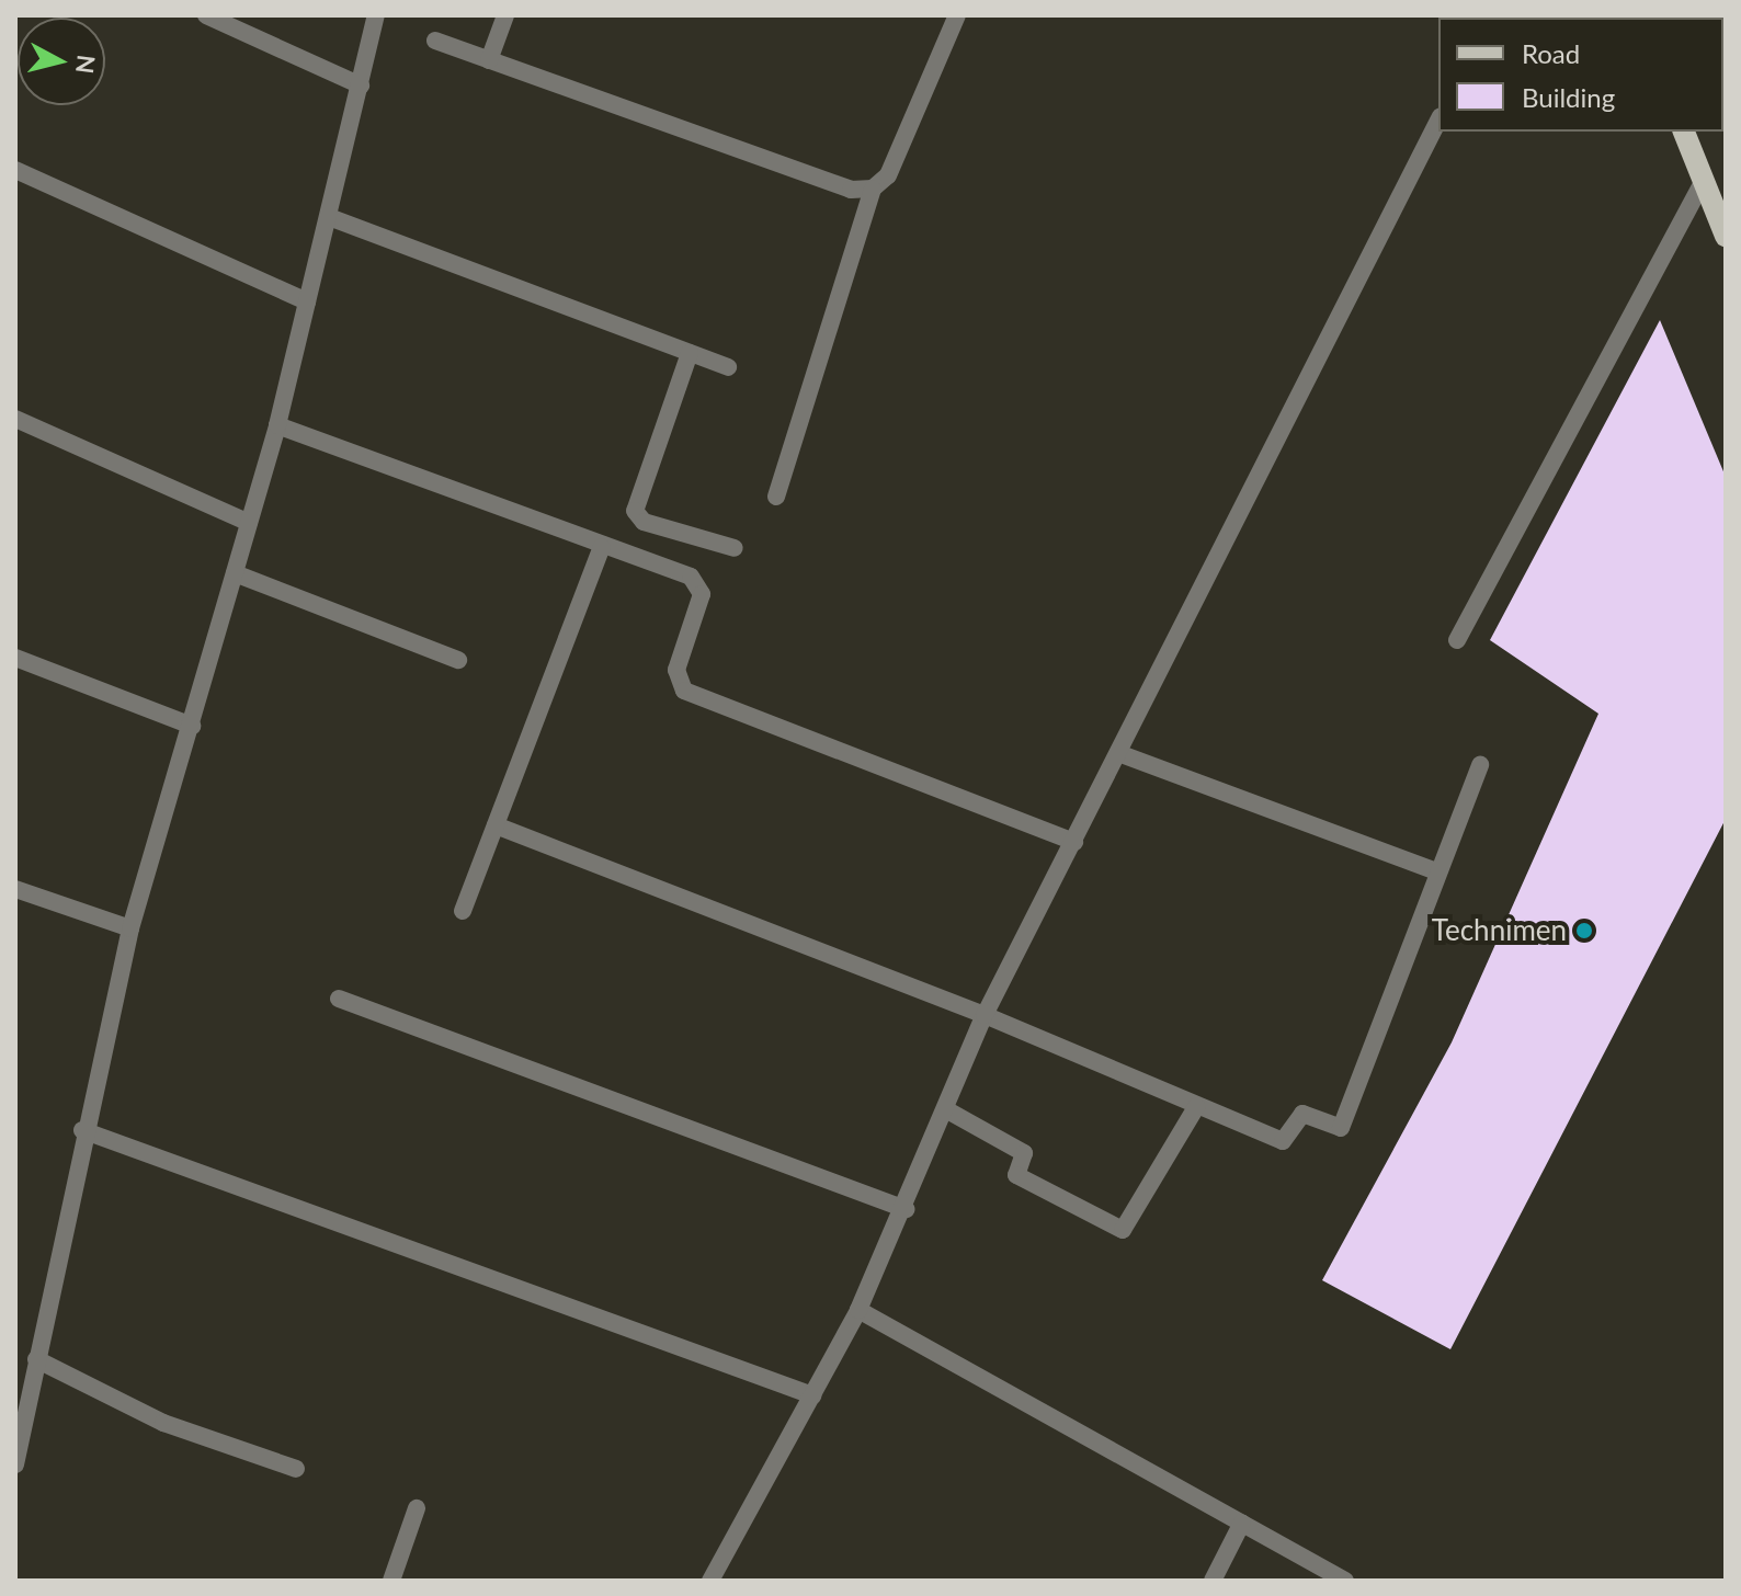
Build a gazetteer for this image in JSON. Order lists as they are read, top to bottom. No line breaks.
{"places":["Technimen"],"legend":["Road","Building"],"north":"right"}
